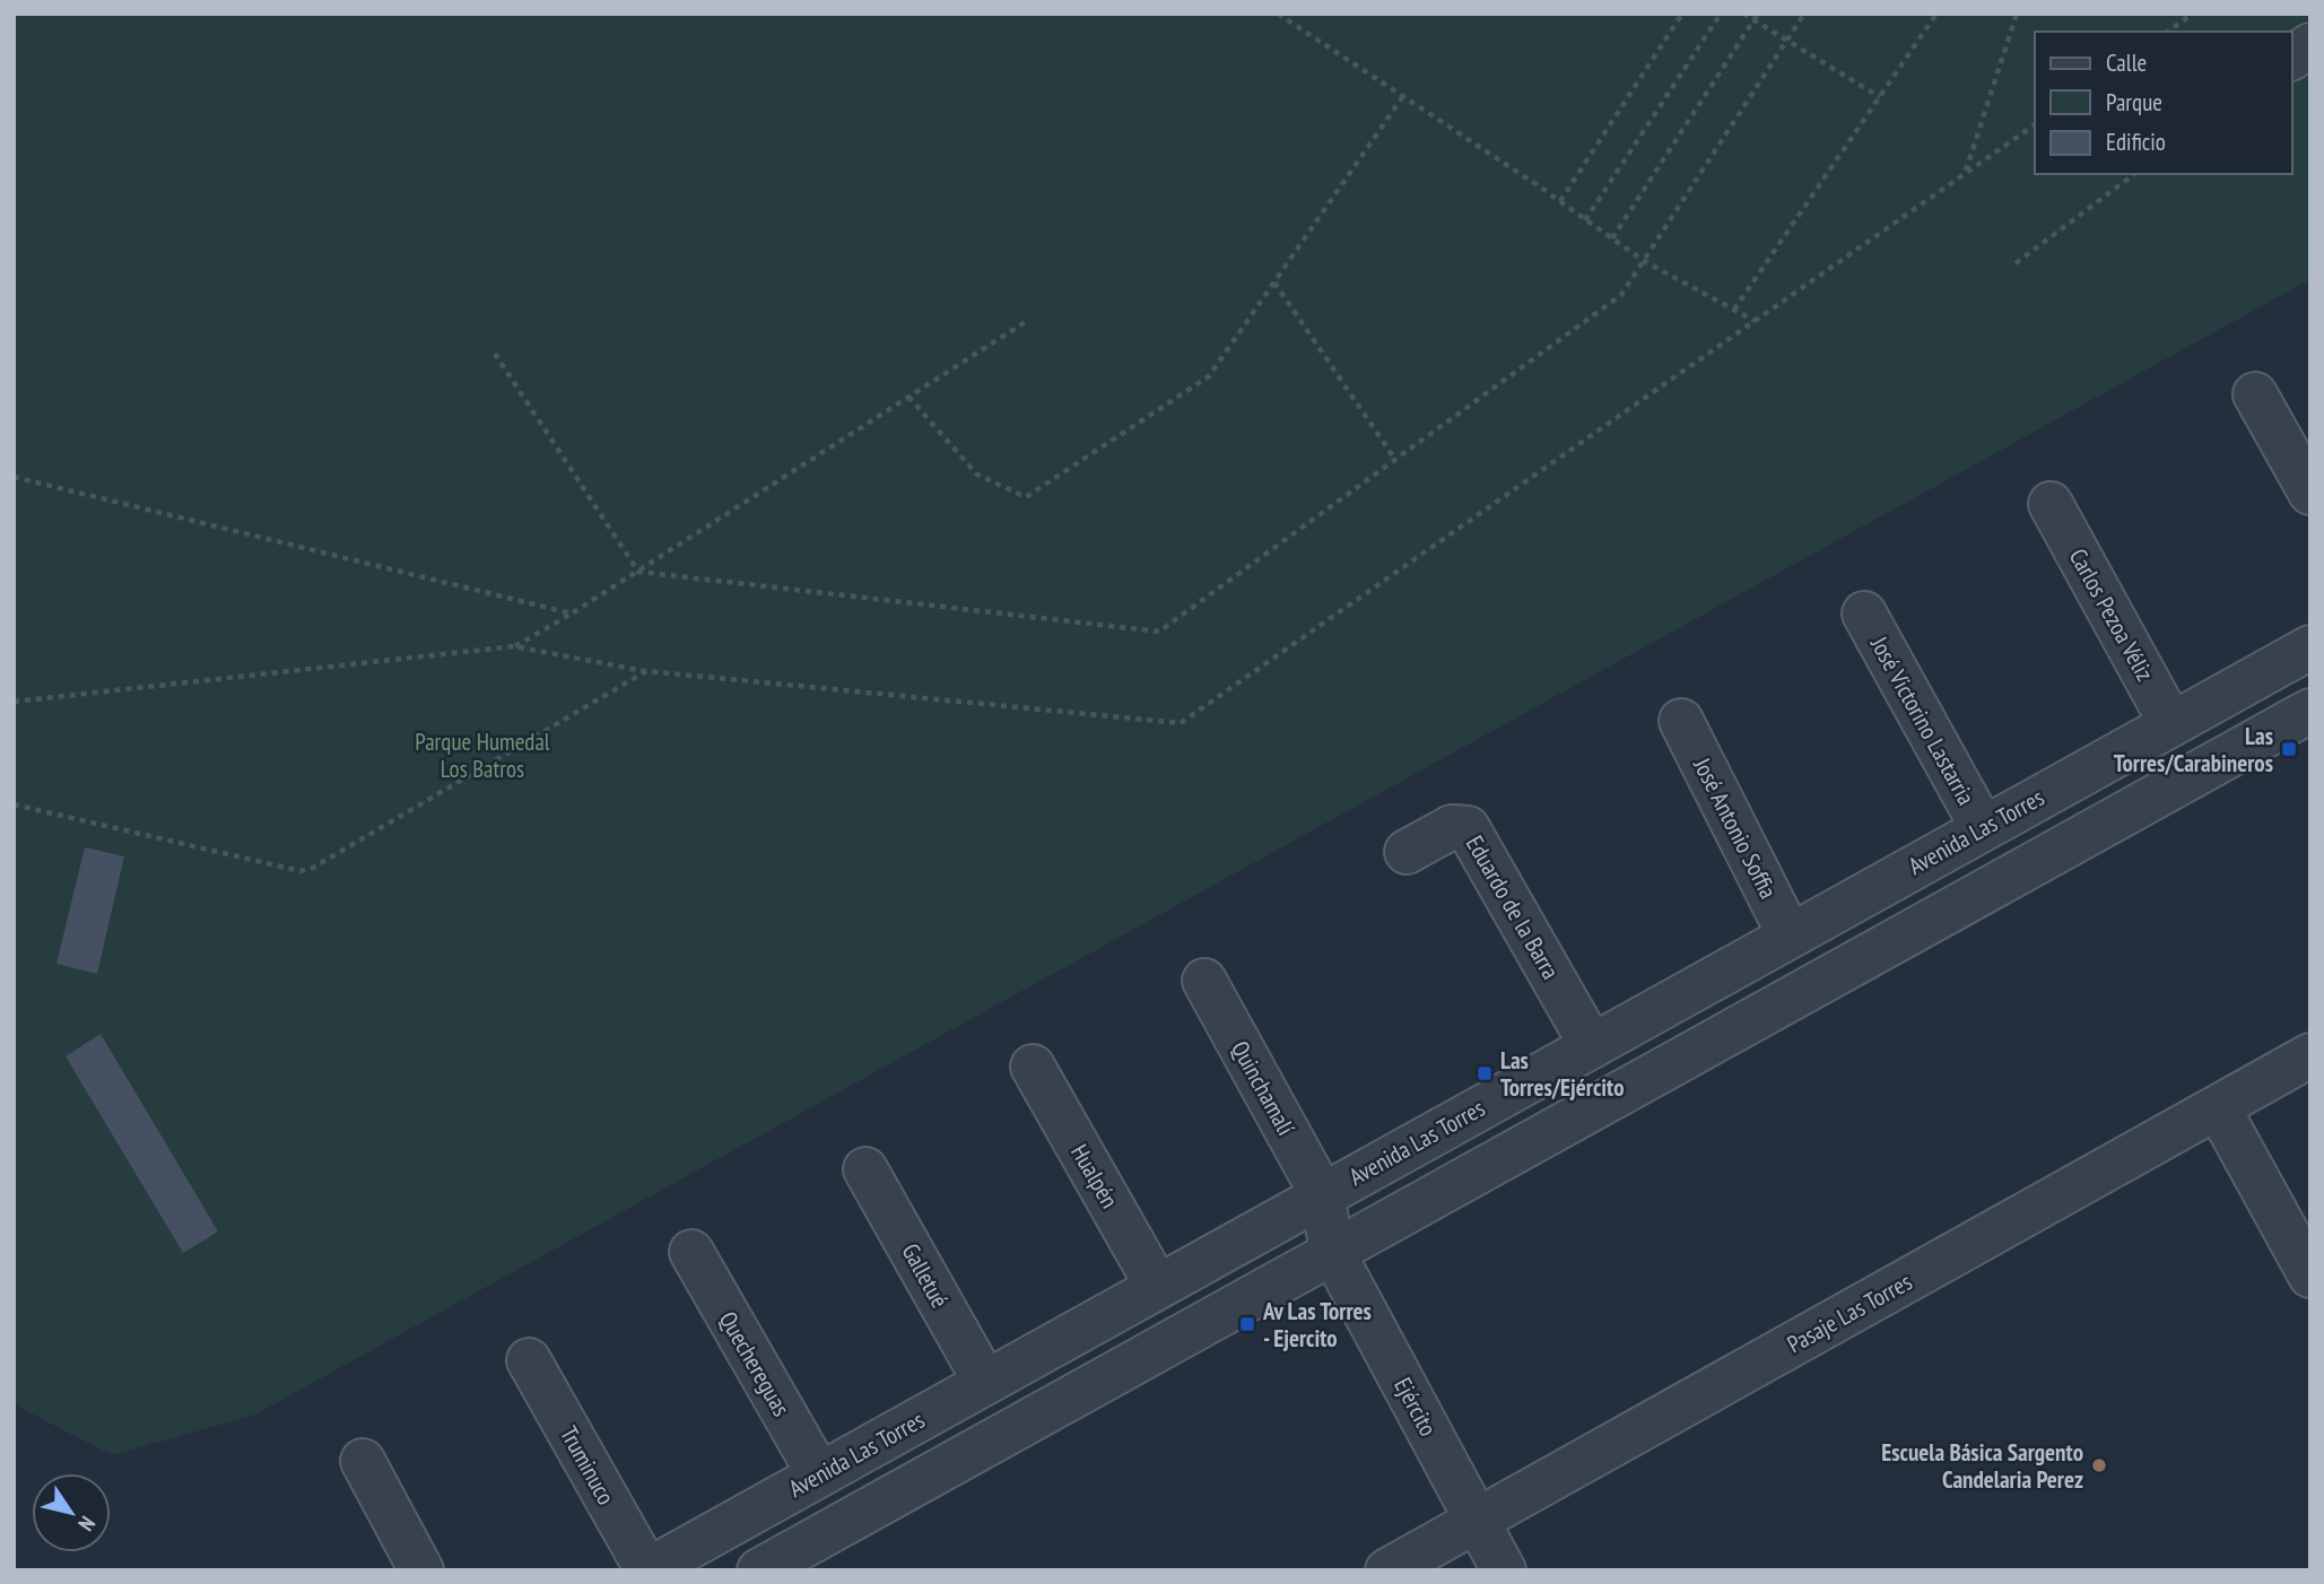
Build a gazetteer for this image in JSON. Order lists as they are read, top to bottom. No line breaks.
{"streets":{"street":["Carlos Pezoa Véliz","José Victorino Lastarria","José Antonio Soffia","Avenida Las Torres","Eduardo de la Barra","Quinchamalí","Hualpén","Galletué","Pasaje Las Torres","Quechereguas","Ejército","Truminuco"]},"crossings":[["Carlos Pezoa Véliz","Avenida Las Torres"],["José Victorino Lastarria","Avenida Las Torres"],["José Antonio Soffia","Avenida Las Torres"],["Avenida Las Torres","Eduardo de la Barra"],["Avenida Las Torres","Quinchamalí"],["Avenida Las Torres","Hualpén"],["Avenida Las Torres","Galletué"],["Avenida Las Torres","Quechereguas"],["Avenida Las Torres","Ejército"],["Avenida Las Torres","Truminuco"],["Quinchamalí","Ejército"],["Pasaje Las Torres","Ejército"]],"parks":["Parque Humedal Los Batros"],"places":{"transit":["Las Torres/Carabineros","Las Torres/Ejército","Av Las Torres - Ejercito"],"other":["Escuela Básica Sargento Candelaria Perez"]},"legend":["Calle","Parque","Edificio"],"north":"bottom right"}
